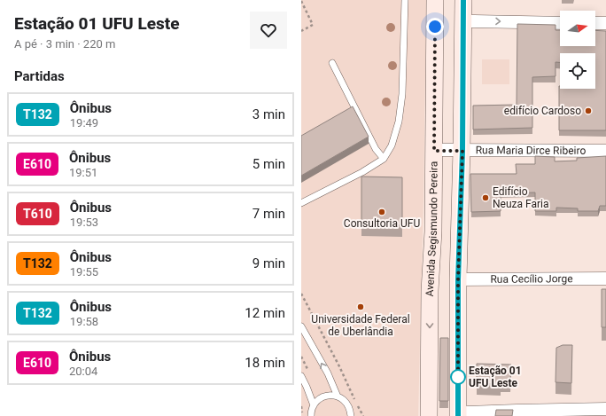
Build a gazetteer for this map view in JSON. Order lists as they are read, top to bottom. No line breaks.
{"streets":{"main road":["Avenida Segismundo Pereira"],"street":["Rua Maria Dirce Ribeiro","Rua Cecílio Jorge"]},"crossings":[["Rua Maria Dirce Ribeiro","Avenida Segismundo Pereira"]],"places":["edifício Cardoso","Edifício Neuza Faria","Consultoria UFU","Universidade Federal de Uberlândia","Estação 01 UFU Leste"],"lines":["bus line T132"],"north":"right","page":{"heading":[["Estação 01 UFU Leste","A pé · 3 min · 220 m"],"Partidas"],"list":[{"mark":"T132","name":"Ônibus","note":"19:49","value":"3 min"},{"mark":"E610","name":"Ônibus","note":"19:51","value":"5 min"},{"mark":"T610","name":"Ônibus","note":"19:53","value":"7 min"},{"mark":"T132","name":"Ônibus","note":"19:55","value":"9 min"},{"mark":"T132","name":"Ônibus","note":"19:58","value":"12 min"},{"mark":"E610","name":"Ônibus","note":"20:04","value":"18 min"}]}}
